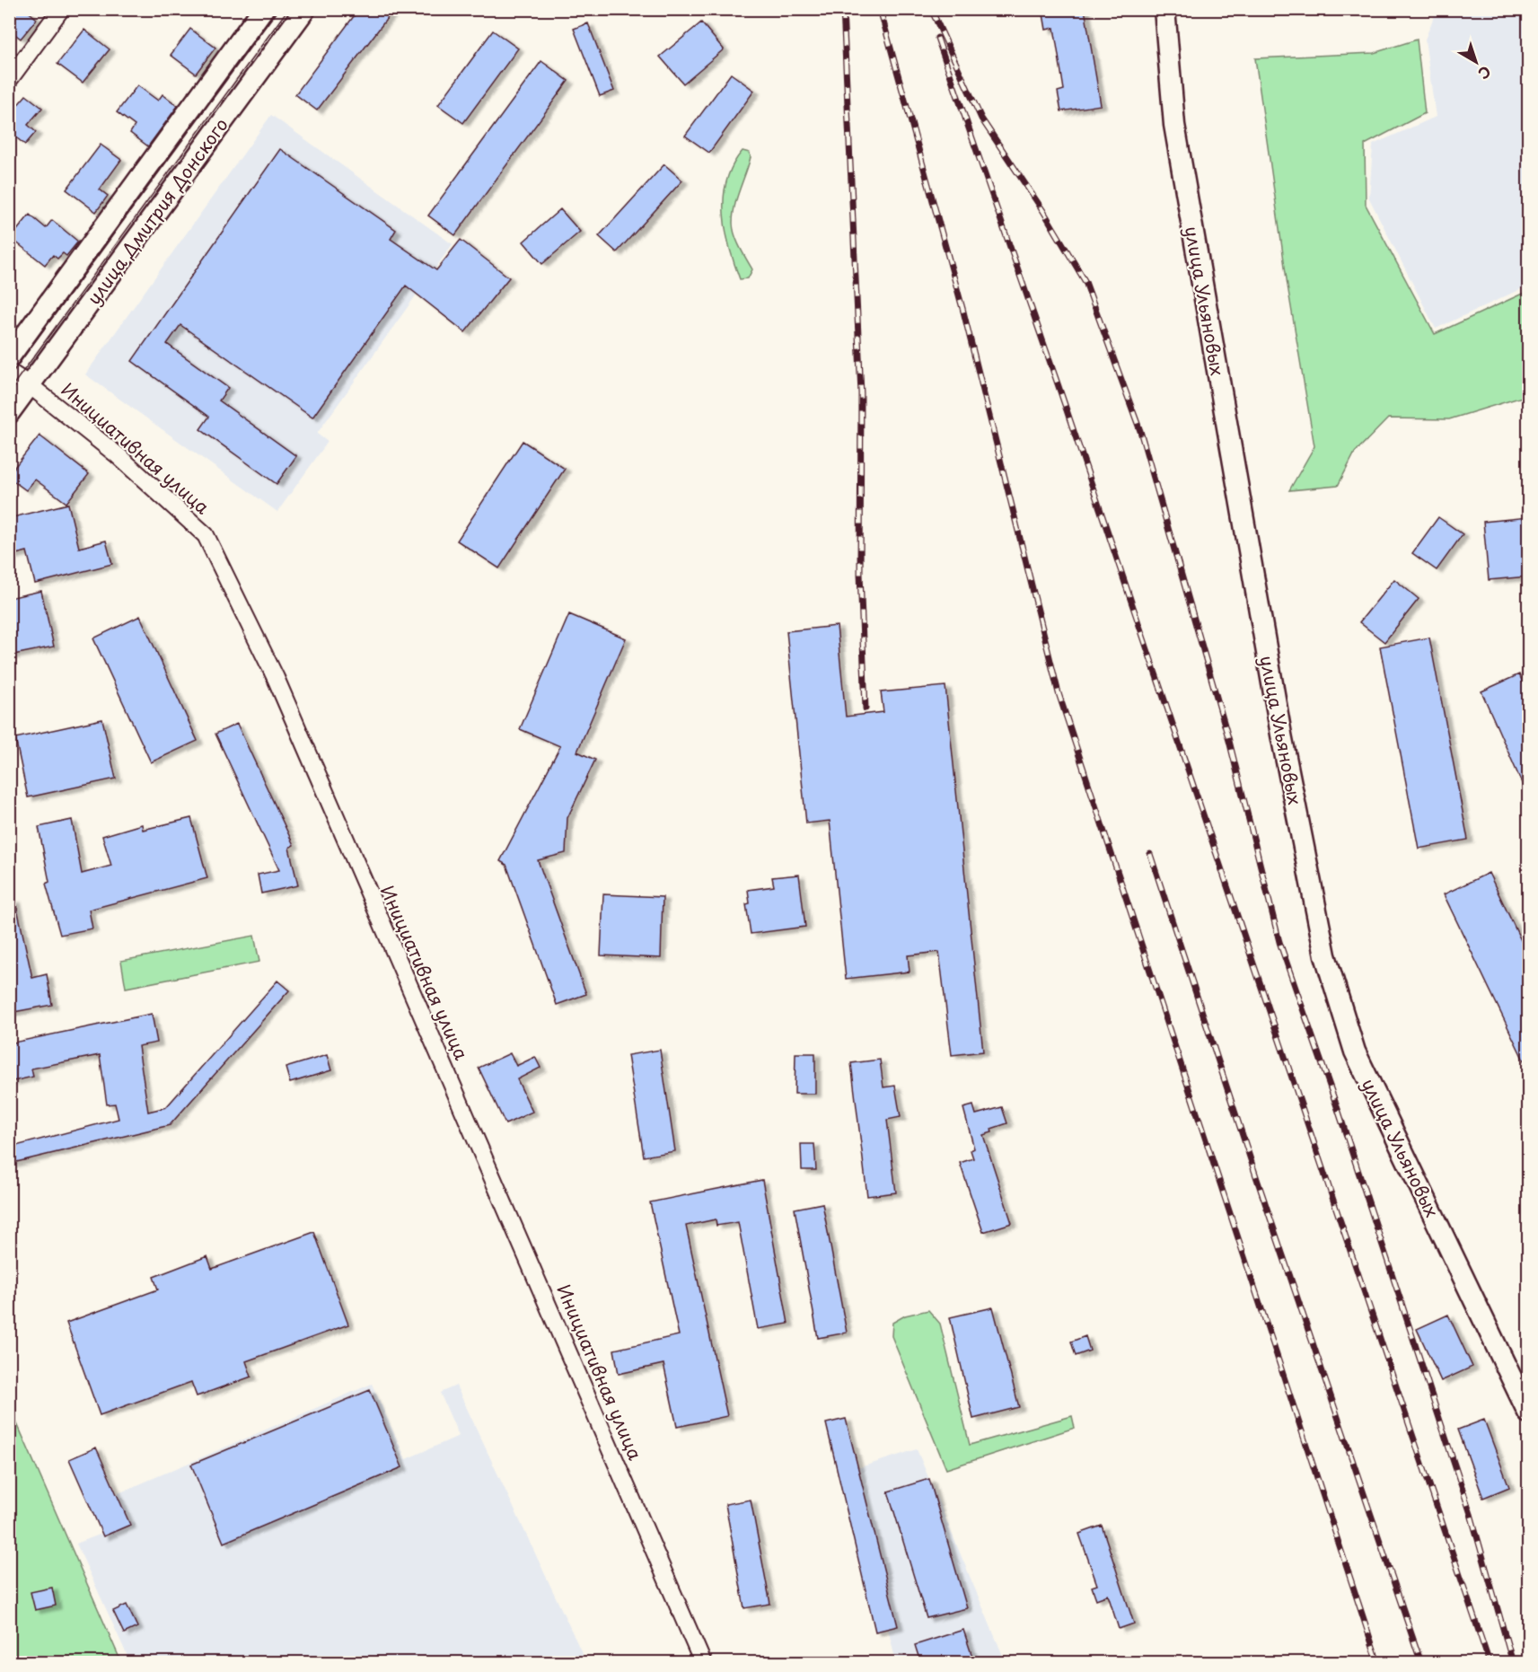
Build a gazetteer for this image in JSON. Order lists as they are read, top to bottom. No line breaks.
{"streets":{"street":["улица Дмитрия Донского","улица Ульяновых","Инициативная улица"]},"crossings":[["улица Дмитрия Донского","Инициативная улица"]],"north":"bottom right"}
